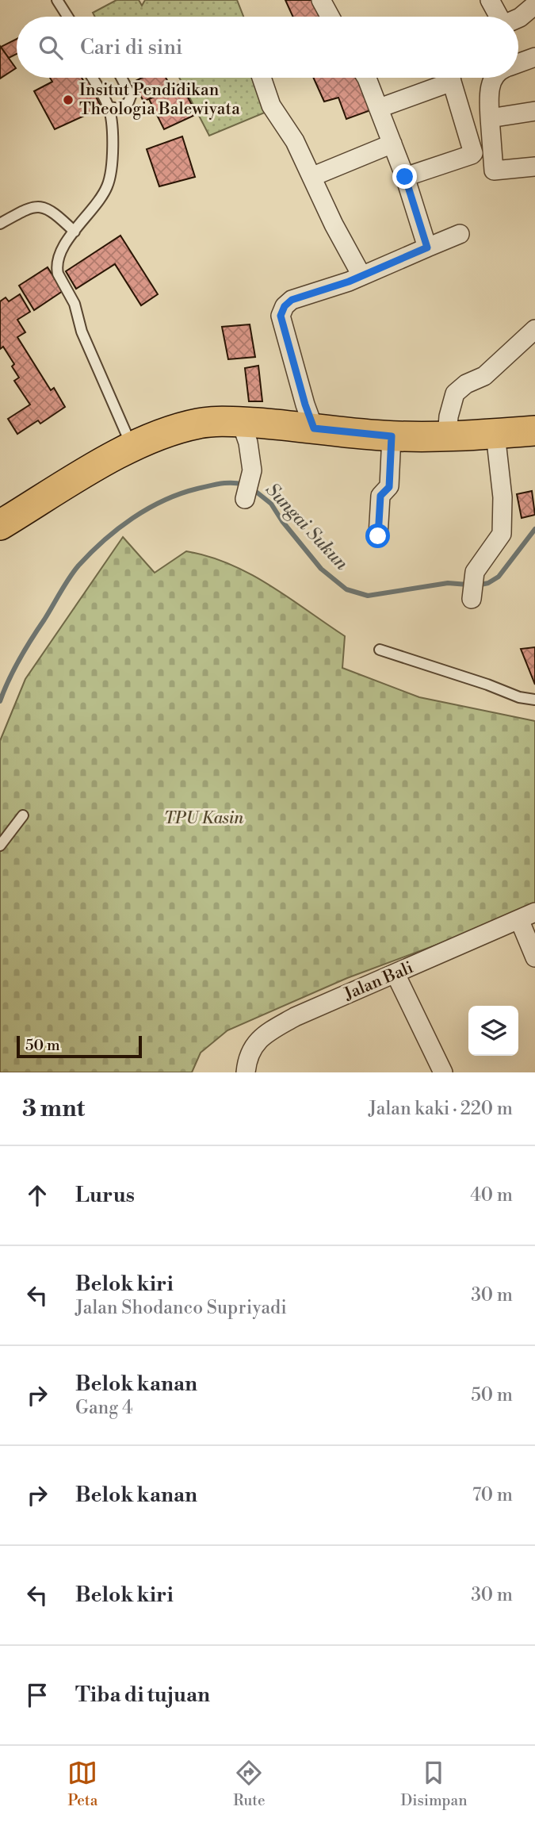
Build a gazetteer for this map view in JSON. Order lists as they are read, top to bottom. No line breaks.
{"streets":{"street":["Jalan Bali"]},"water":["Sungai Sukun"],"parks":["TPU Kasin"],"places":["Insitut Pendidikan Theologia Balewiyata"],"scale_bar":"50 m","page":{"search":"Cari di sini","scale":"50 m","heading":["3 mnt","Jalan kaki · 220 m"],"list":[["Lurus","40 m"],["Belok kiri","Jalan Shodanco Supriyadi","30 m"],["Belok kanan","Gang 4","50 m"],["Belok kanan","70 m"],["Belok kiri","30 m"],"Tiba di tujuan"],"nav":["Peta","Rute","Disimpan"]}}
